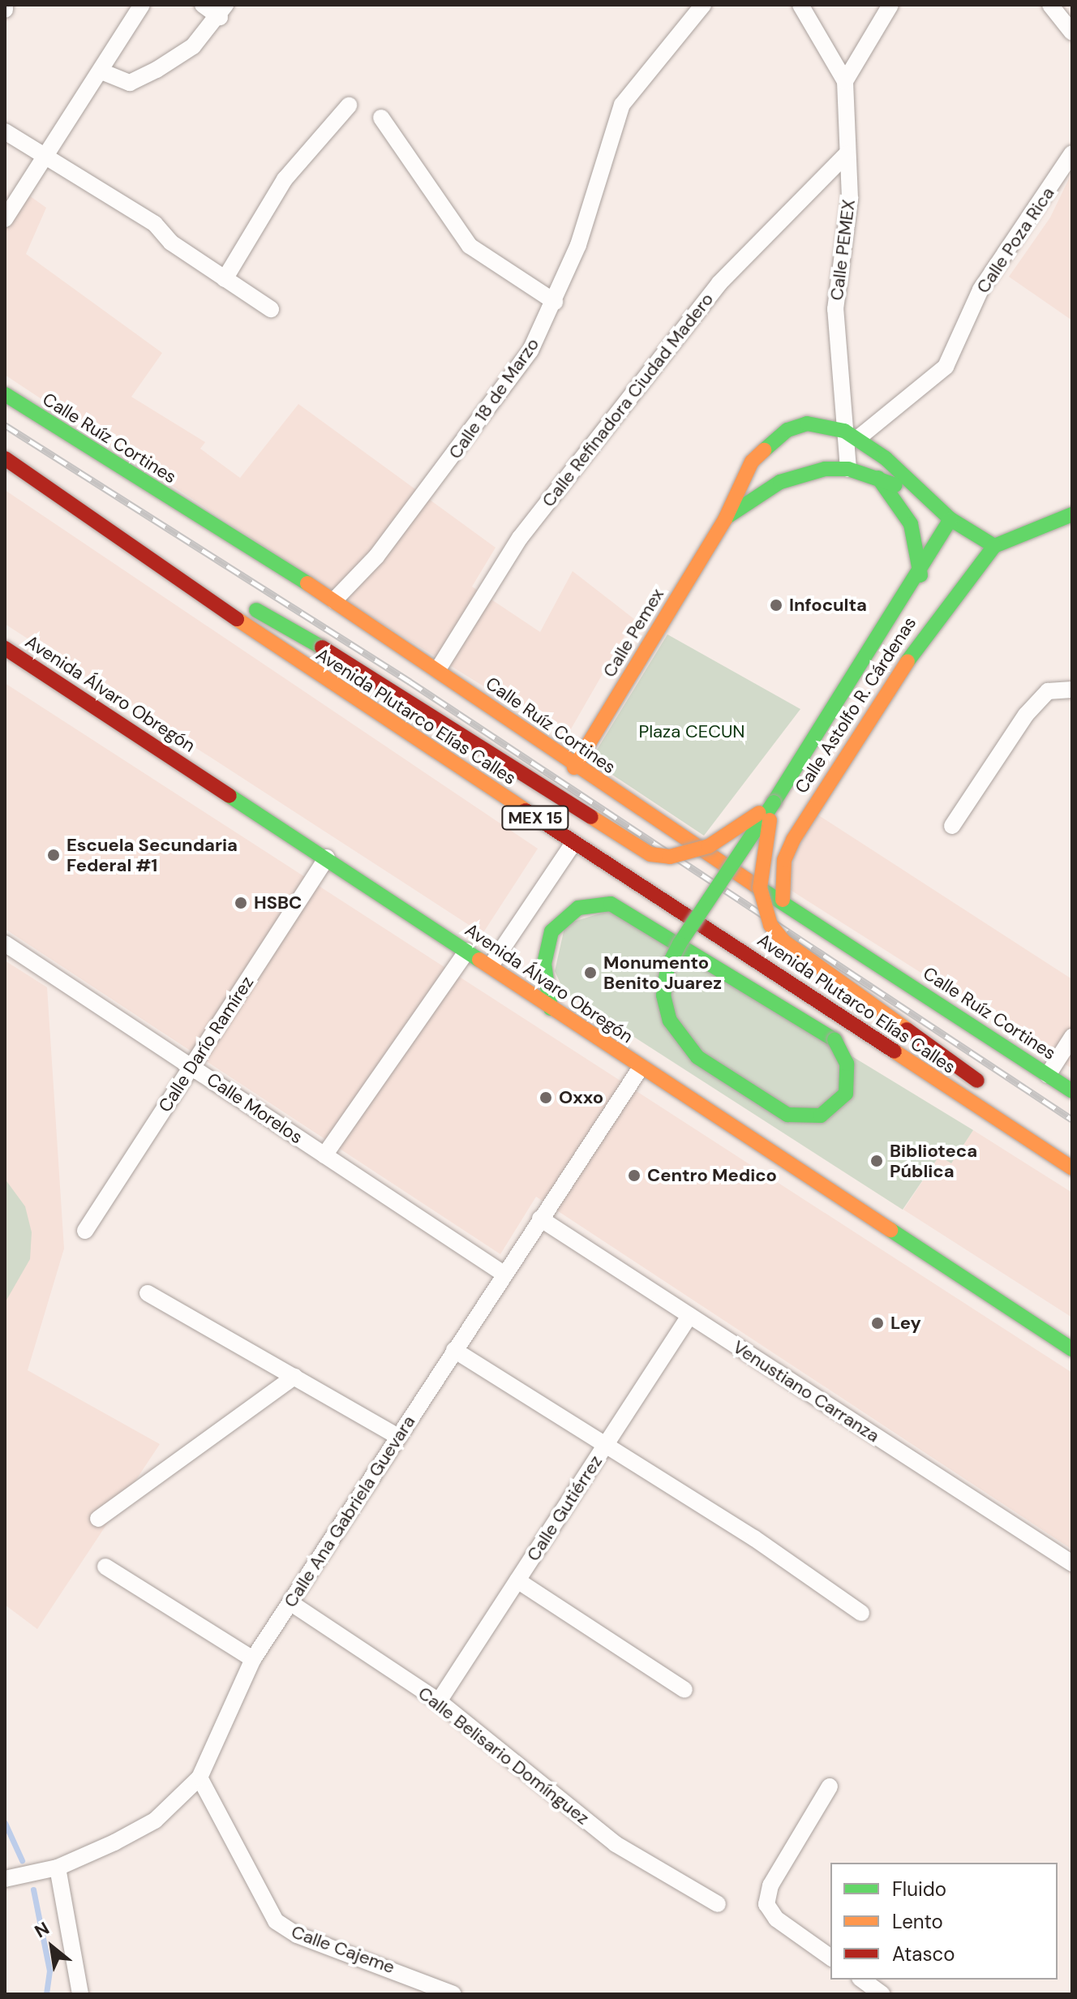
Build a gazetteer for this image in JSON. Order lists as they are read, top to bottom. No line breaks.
{"streets":{"main road":["Calle Ruíz Cortines","Calle Pemex","Avenida Álvaro Obregón","Calle Astolfo R. Cárdenas","Avenida Plutarco Elías Calles","MEX 15"],"street":["Calle Poza Rica","Calle PEMEX","Calle 18 de Marzo","Calle Refinadora Ciudad Madero","Calle Darío Ramírez","Calle Morelos","Venustiano Carranza","Calle Gutiérrez","Calle Ana Gabriela Guevara","Calle Belisario Domínguez","Calle Cajeme"]},"crossings":[["Calle Poza Rica","Calle PEMEX"],["Calle PEMEX","Calle Refinadora Ciudad Madero"],["Calle 18 de Marzo","Calle Ruíz Cortines"],["Calle Refinadora Ciudad Madero","Calle Ruíz Cortines"],["Calle Ruíz Cortines","Calle Pemex"],["Calle Ruíz Cortines","Calle Astolfo R. Cárdenas"],["Avenida Álvaro Obregón","Calle Darío Ramírez"],["Avenida Álvaro Obregón","Calle Ana Gabriela Guevara"],["Calle Darío Ramírez","Calle Morelos"],["Calle Morelos","Calle Ana Gabriela Guevara"],["Venustiano Carranza","Calle Gutiérrez"],["Venustiano Carranza","Calle Ana Gabriela Guevara"],["Calle Gutiérrez","Calle Belisario Domínguez"],["Calle Ana Gabriela Guevara","Calle Belisario Domínguez"],["Calle Ana Gabriela Guevara","Calle Cajeme"]],"parks":["Plaza CECUN"],"places":["Infoculta","Escuela Secundaria Federal #1","HSBC","Monumento Benito Juarez","Oxxo","Biblioteca Pública","Centro Medico","Ley"],"legend":["Fluido","Lento","Atasco"],"north":"top left"}
